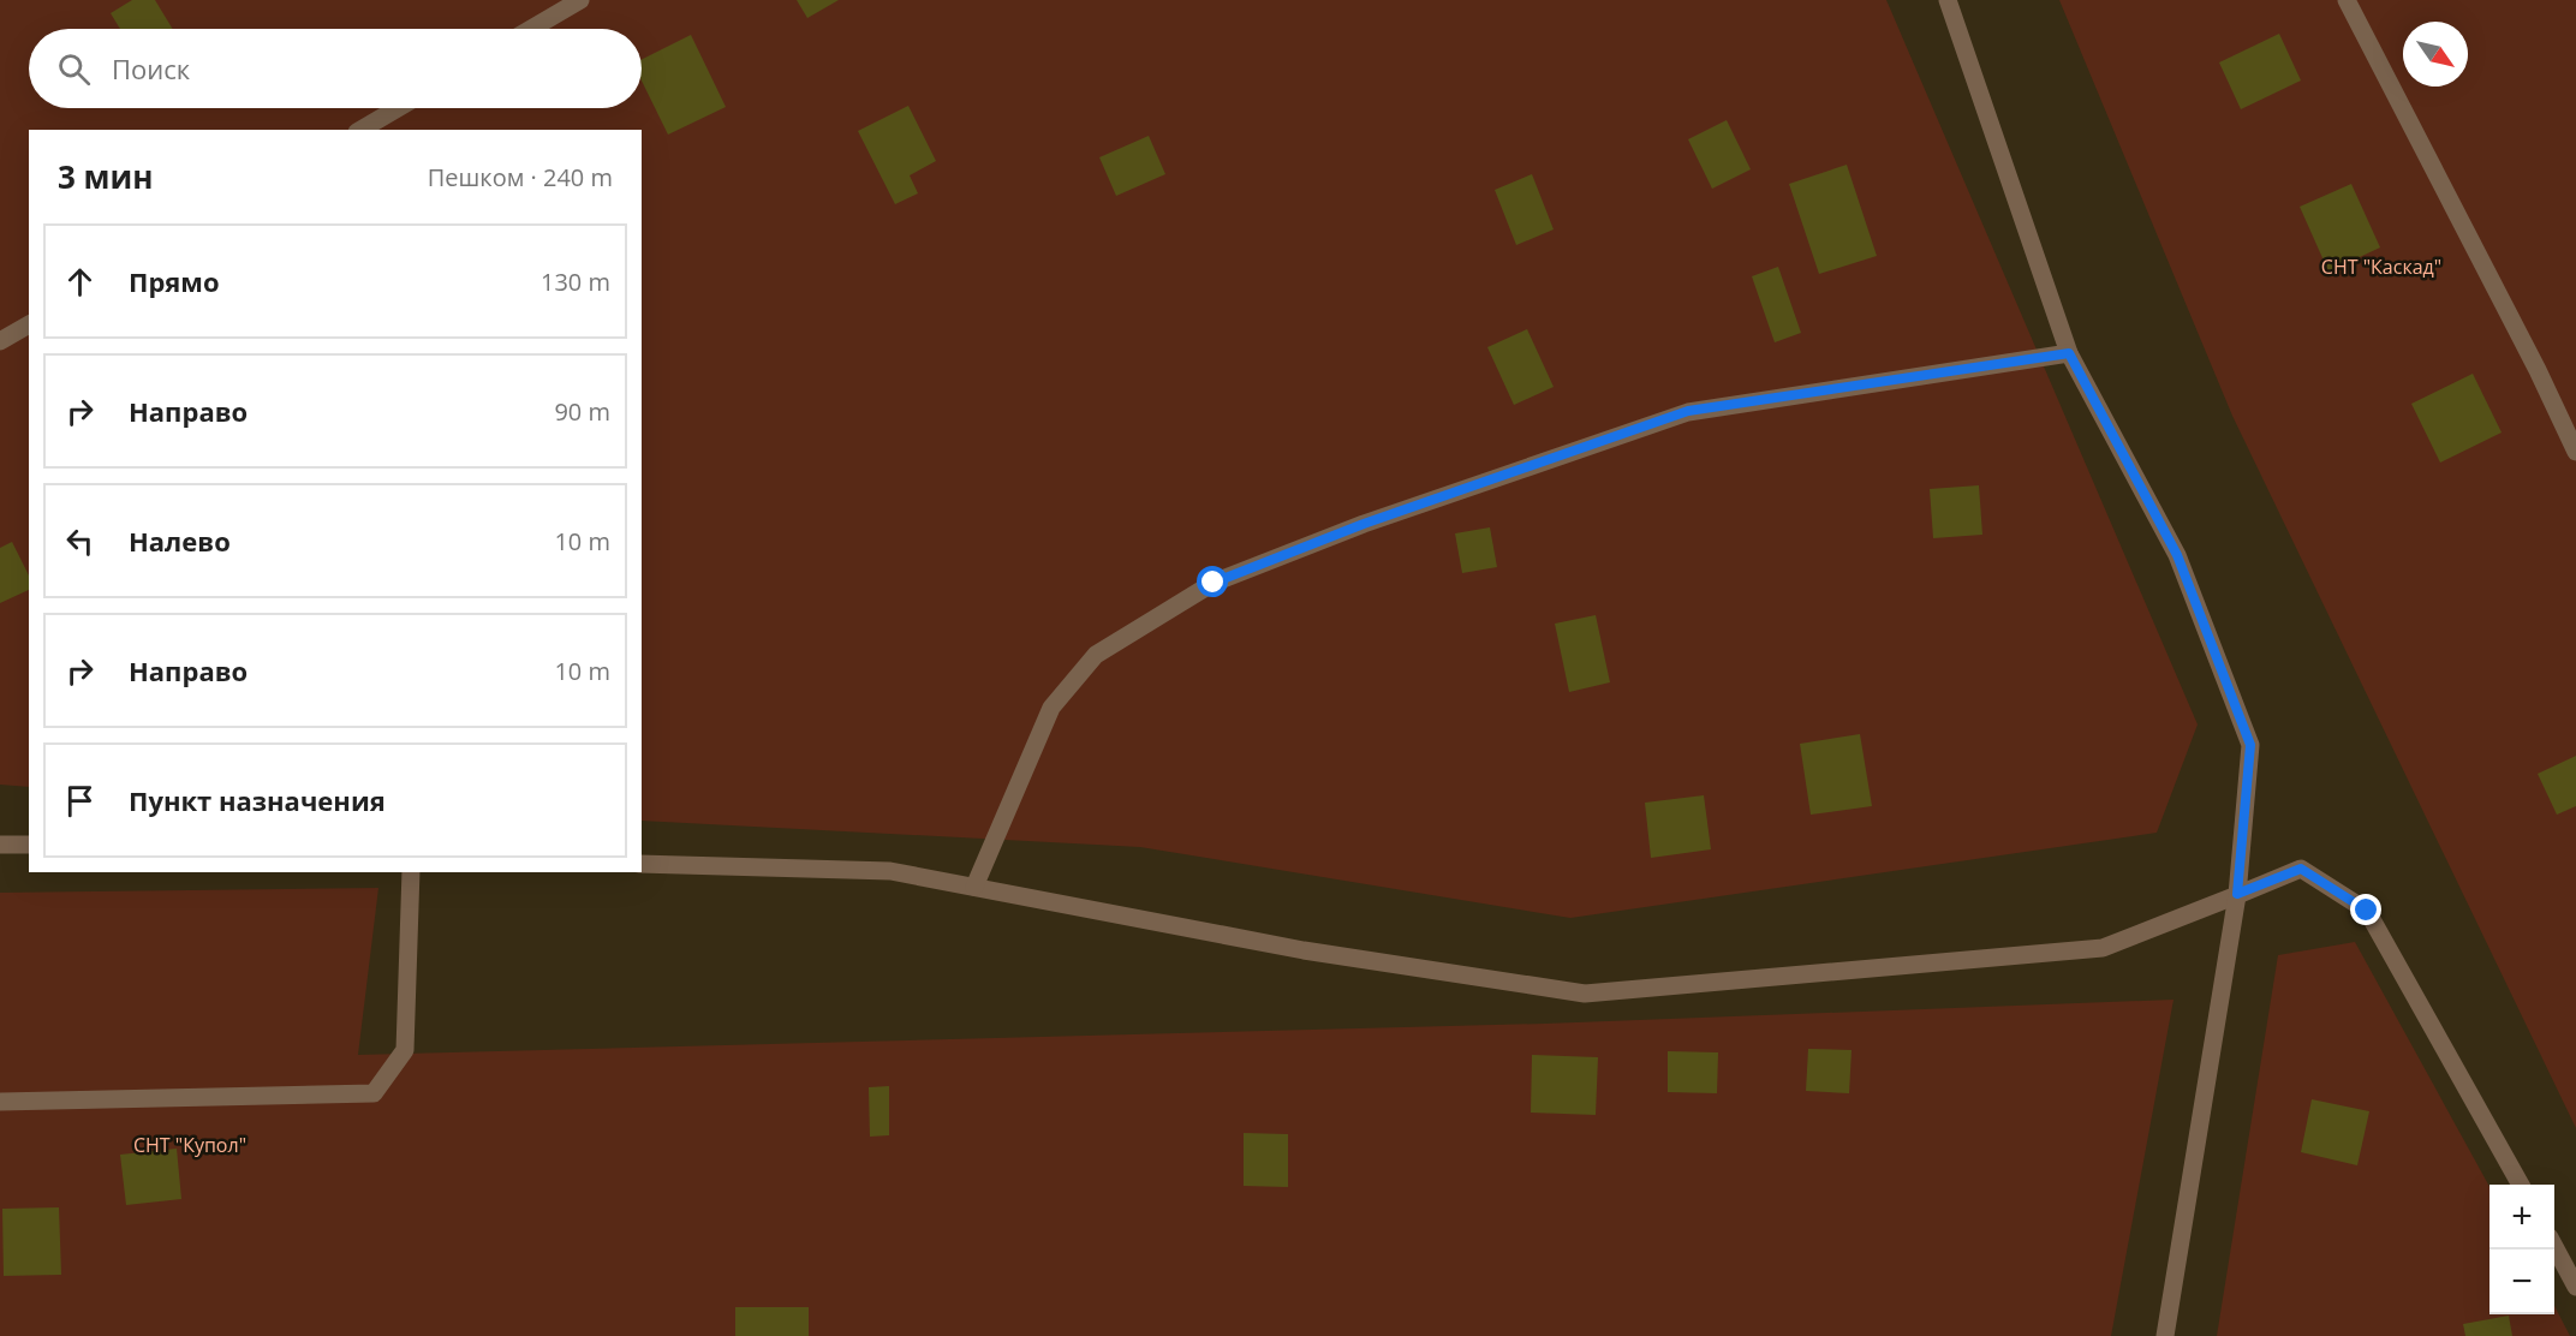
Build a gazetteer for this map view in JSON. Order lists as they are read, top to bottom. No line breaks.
{"parks":["СНТ \"Каскад\"","СНТ \"Купол\""],"north":"bottom right","page":{"search":"Поиск","heading":["3 мин","Пешком · 240 m"],"list":[["Прямо","130 m"],["Направо","90 m"],["Налево","10 m"],["Направо","10 m"],"Пункт назначения"],"map_buttons":["+","−"]}}
